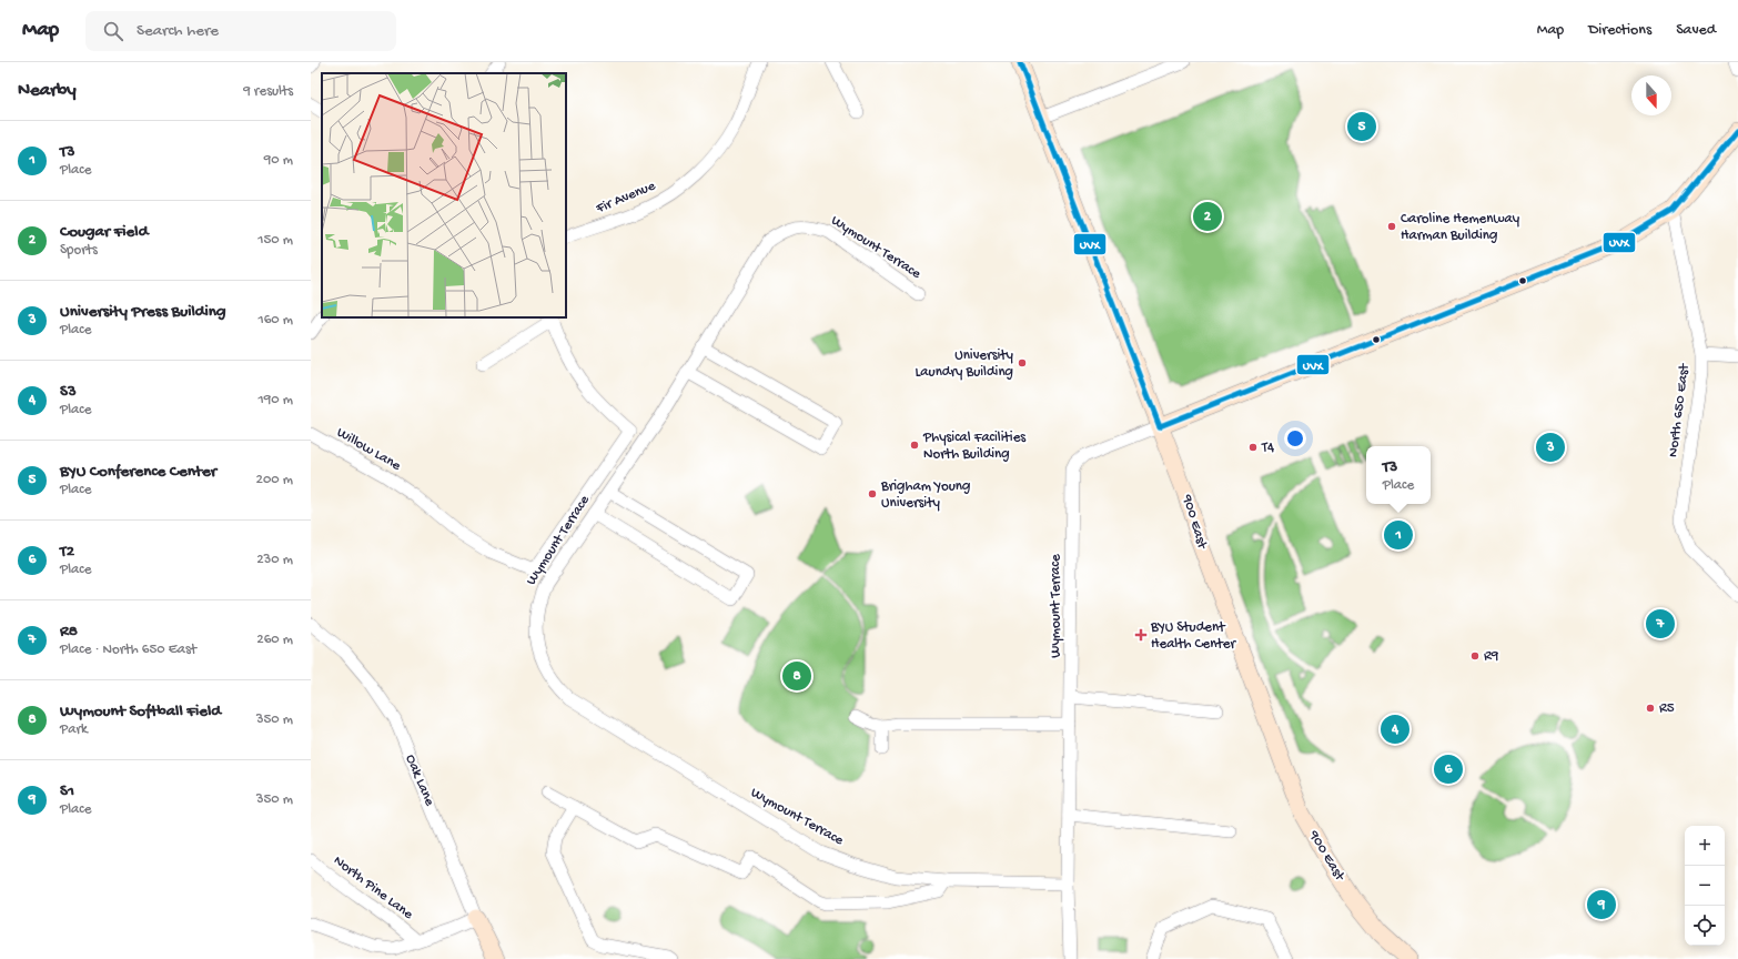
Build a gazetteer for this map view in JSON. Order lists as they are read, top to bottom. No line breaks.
{"streets":{"main road":["900 East","Oak Lane"],"street":["Fir Avenue","Wymount Terrace","North 650 East","Willow Lane","North Pine Lane"]},"crossings":[["Wymount Terrace","900 East"]],"places":{"other":["Caroline Hemenway Harman Building","University Laundry Building","Physical Facilities North Building","T4","Brigham Young University","R9","R5"],"health":["BYU Student Health Center"]},"lines":["transit line UVX"],"north":"bottom","page":{"header":"Map","search":"Search here","nav":["Map","Directions","Saved"],"heading":["Nearby","9 results"],"pins":["5","2","3","1","7","8","4","6","9"],"list":[{"mark":"1","name":"T3","note":"Place","value":"90 m"},{"mark":"2","name":"Cougar Field","note":"Sports","value":"150 m"},{"mark":"3","name":"University Press Building","note":"Place","value":"160 m"},{"mark":"4","name":"S3","note":"Place","value":"190 m"},{"mark":"5","name":"BYU Conference Center","note":"Place","value":"200 m"},{"mark":"6","name":"T2","note":"Place","value":"230 m"},{"mark":"7","name":"R8","note":"Place · North 650 East","value":"260 m"},{"mark":"8","name":"Wymount Softball Field","note":"Park","value":"350 m"},{"mark":"9","name":"S1","note":"Place","value":"350 m"}],"popup":["T3","Place"],"map_buttons":["+","−"]}}
